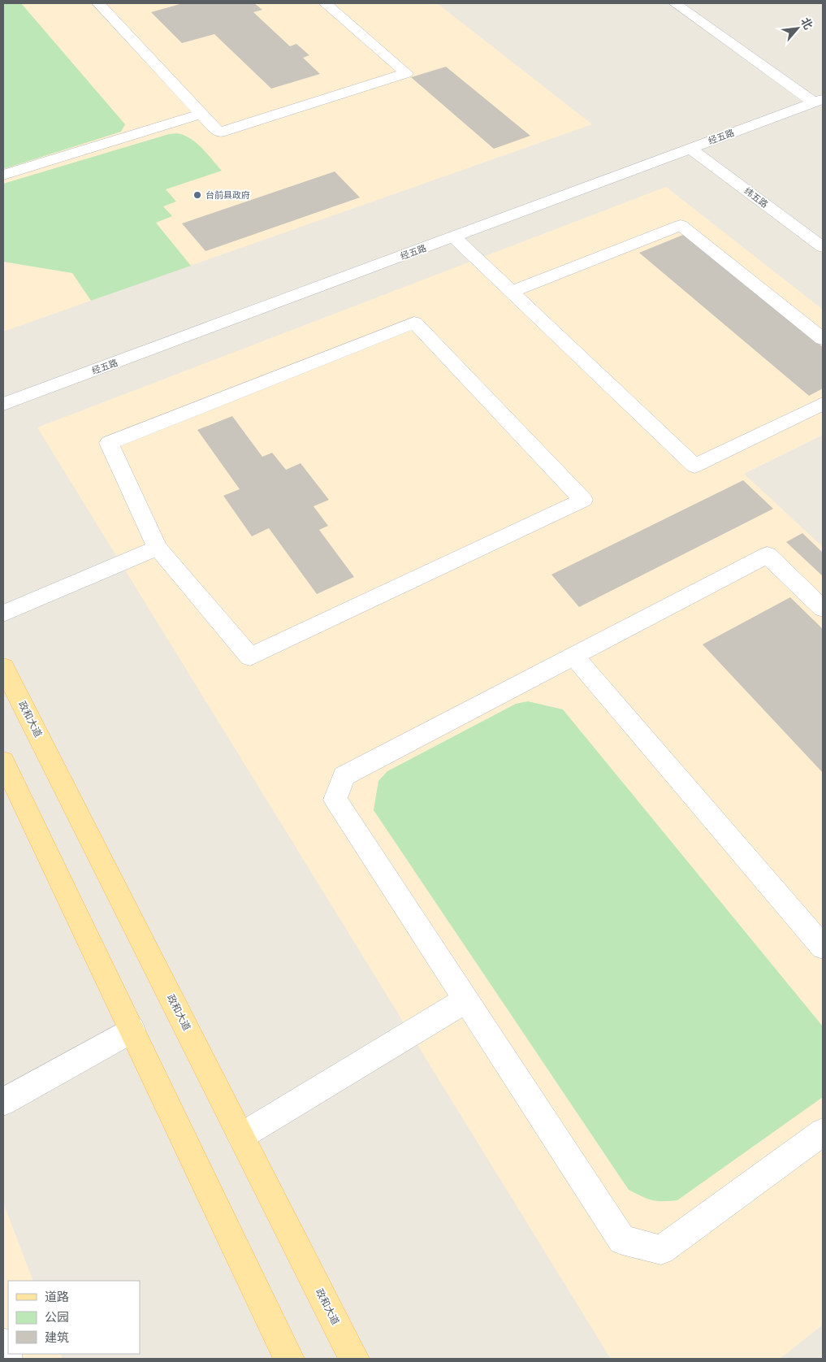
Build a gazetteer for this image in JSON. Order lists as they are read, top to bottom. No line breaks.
{"streets":{"main road":["政和大道"],"street":["经五路","纬五路"]},"crossings":[["经五路","纬五路"]],"places":["台前县政府"],"legend":["道路","公园","建筑"],"north":"top right"}
